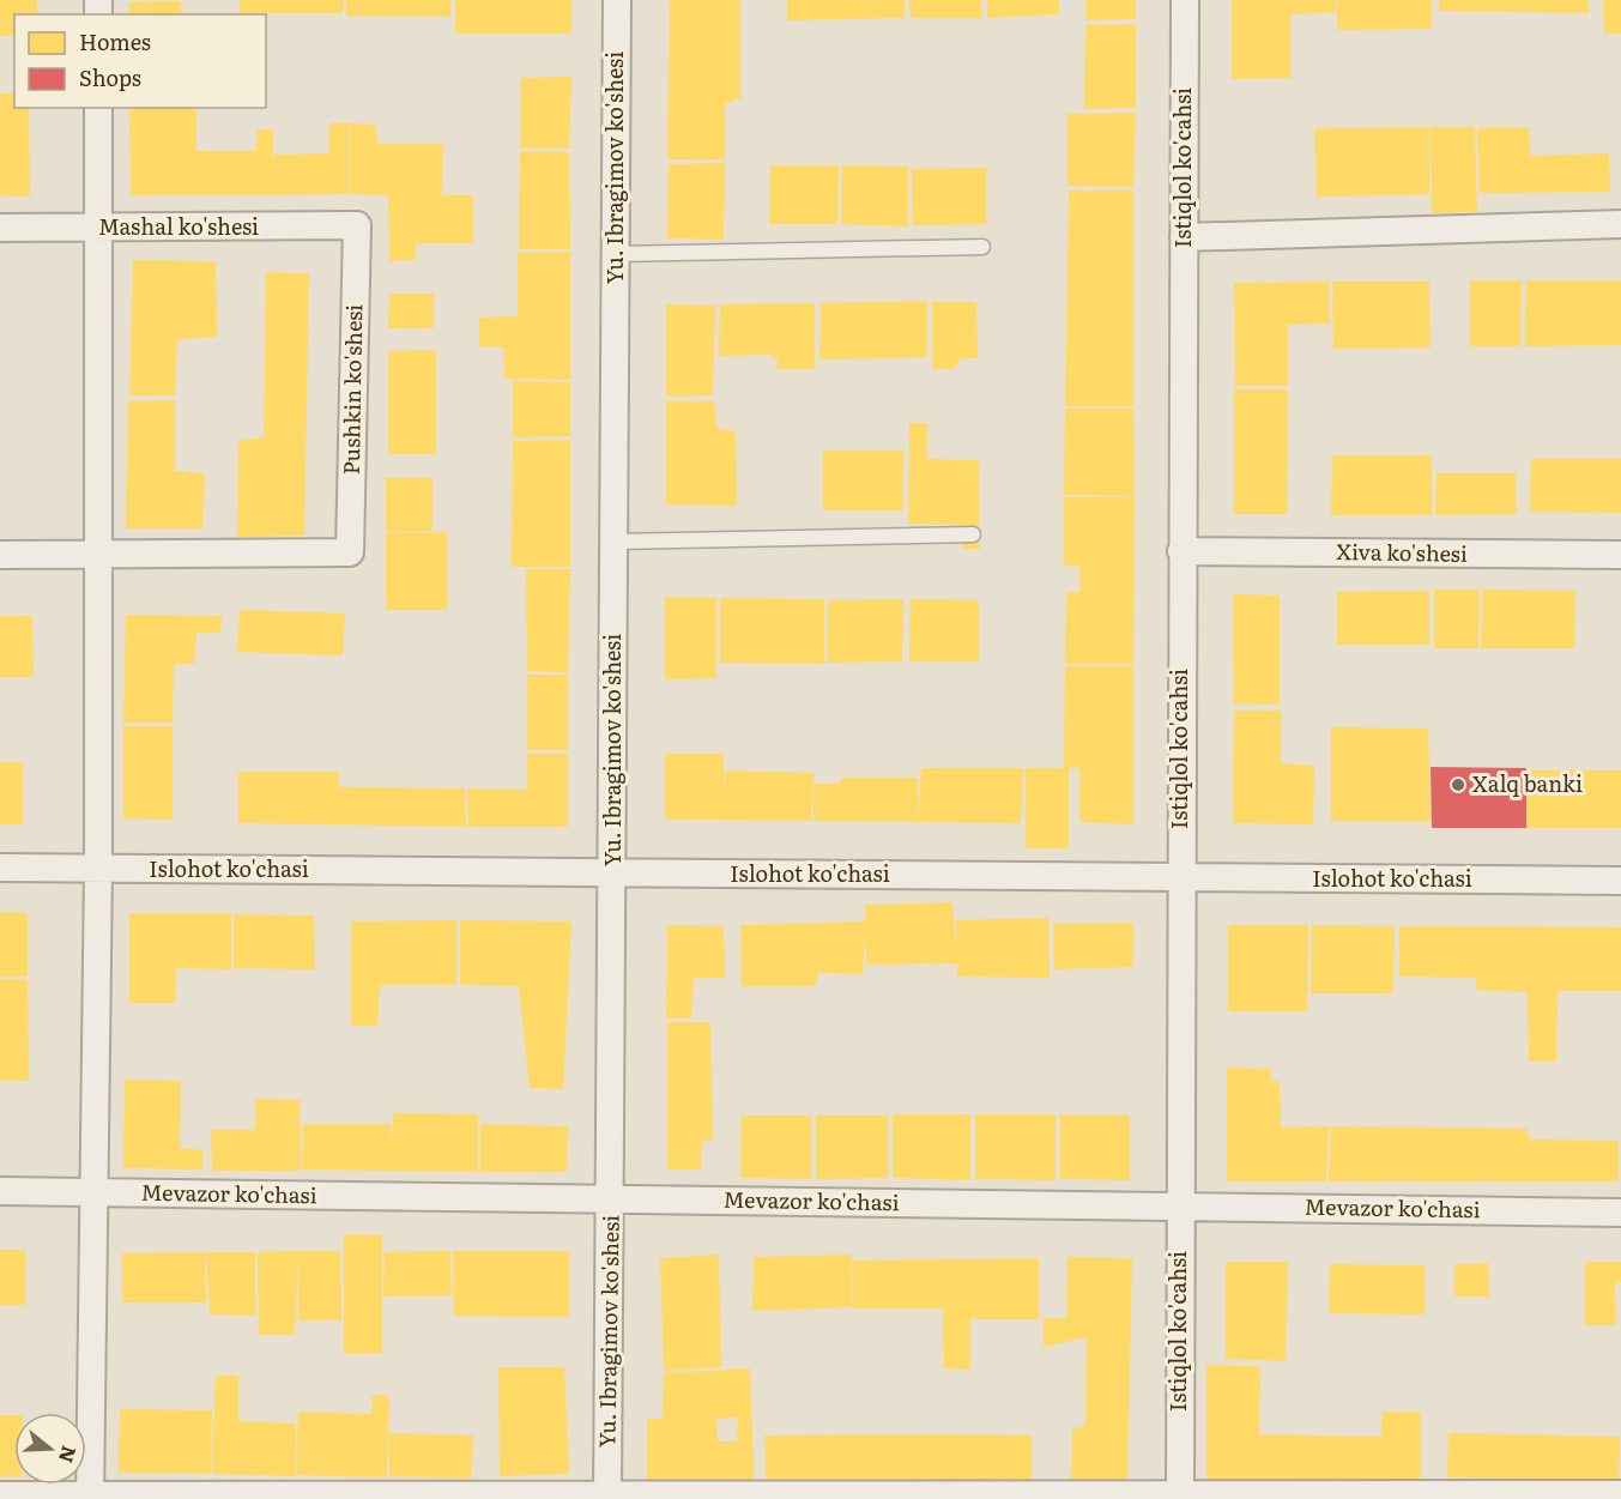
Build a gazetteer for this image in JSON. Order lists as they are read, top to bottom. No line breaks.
{"streets":{"street":["Yu. Ibragimov ko'shesi","Istiqlol ko'cahsi","Mashal ko'shesi","Pushkin ko'shesi","Xiva ko'shesi","Islohot ko'chasi","Mevazor ko'chasi"]},"crossings":[["Yu. Ibragimov ko'shesi","Islohot ko'chasi"],["Yu. Ibragimov ko'shesi","Mevazor ko'chasi"],["Istiqlol ko'cahsi","Xiva ko'shesi"],["Istiqlol ko'cahsi","Islohot ko'chasi"],["Istiqlol ko'cahsi","Mevazor ko'chasi"],["Mashal ko'shesi","Pushkin ko'shesi"]],"places":["Xalq banki"],"legend":["Homes","Shops"],"north":"right"}
